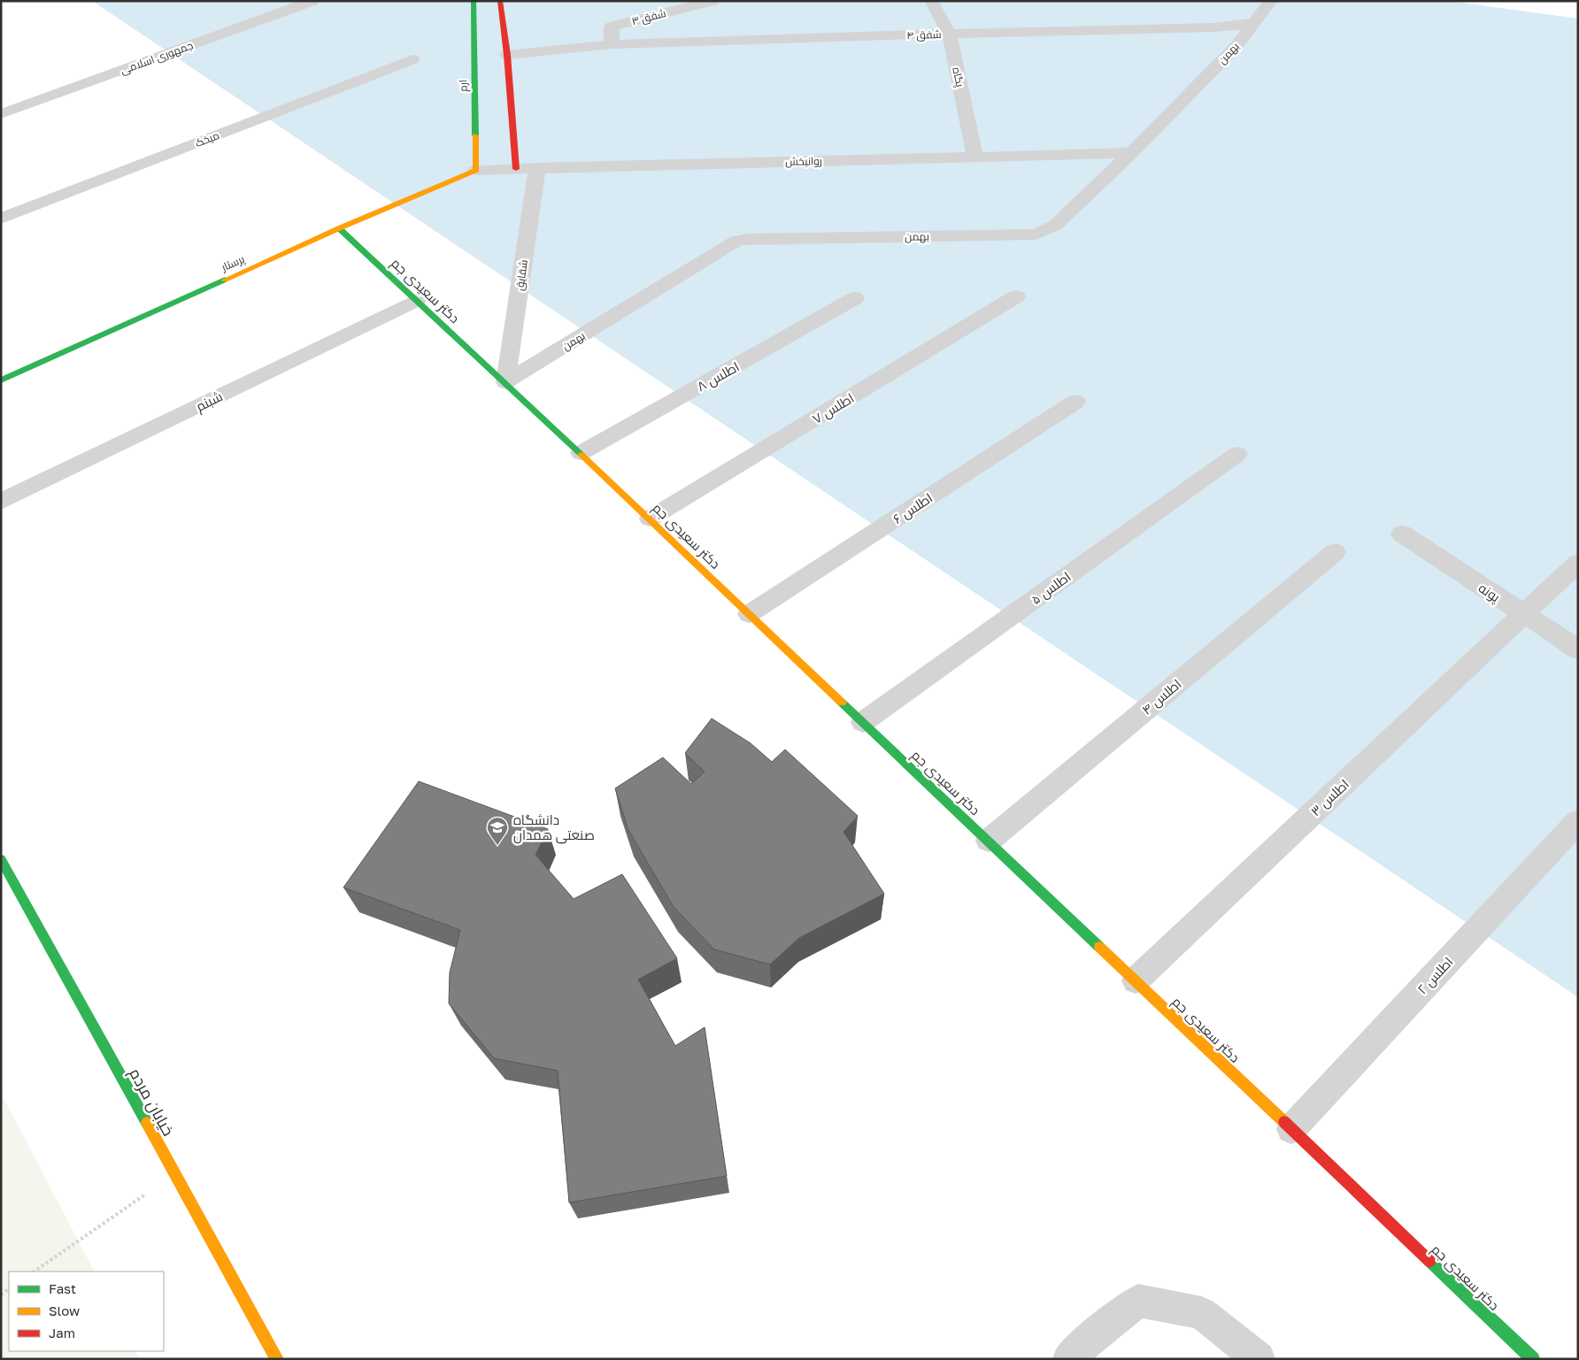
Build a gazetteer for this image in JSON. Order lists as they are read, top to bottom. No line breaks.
{"streets":{"street":["شفق ۳","شفق ۴","بهمن","جمهوری اسلامی","پگاه","ارم","میخک","روانبخش","پرستار","شقایق","دکتر سعیدی جم","اطلس ۸","شبنم","اطلس ۷","اطلس ۶","اطلس ۵","پونه","اطلس ۴","اطلس ۳","اطلس ۲","خیابان مردم"]},"crossings":[["شفق ۳","شفق ۴"],["شفق ۴","بهمن"],["شفق ۴","پگاه"],["بهمن","روانبخش"],["بهمن","شقایق"],["بهمن","دکتر سعیدی جم"],["پگاه","روانبخش"],["ارم","روانبخش"],["ارم","پرستار"],["روانبخش","پرستار"],["روانبخش","شقایق"],["پرستار","دکتر سعیدی جم"],["شقایق","دکتر سعیدی جم"],["دکتر سعیدی جم","اطلس ۸"],["دکتر سعیدی جم","شبنم"],["دکتر سعیدی جم","اطلس ۷"],["دکتر سعیدی جم","اطلس ۶"],["دکتر سعیدی جم","اطلس ۵"],["دکتر سعیدی جم","اطلس ۴"],["دکتر سعیدی جم","اطلس ۳"],["دکتر سعیدی جم","اطلس ۲"],["پونه","اطلس ۳"]],"places":{"school or university":["دانشگاه صنعتی همدان"]},"legend":["Fast","Slow","Jam"]}
